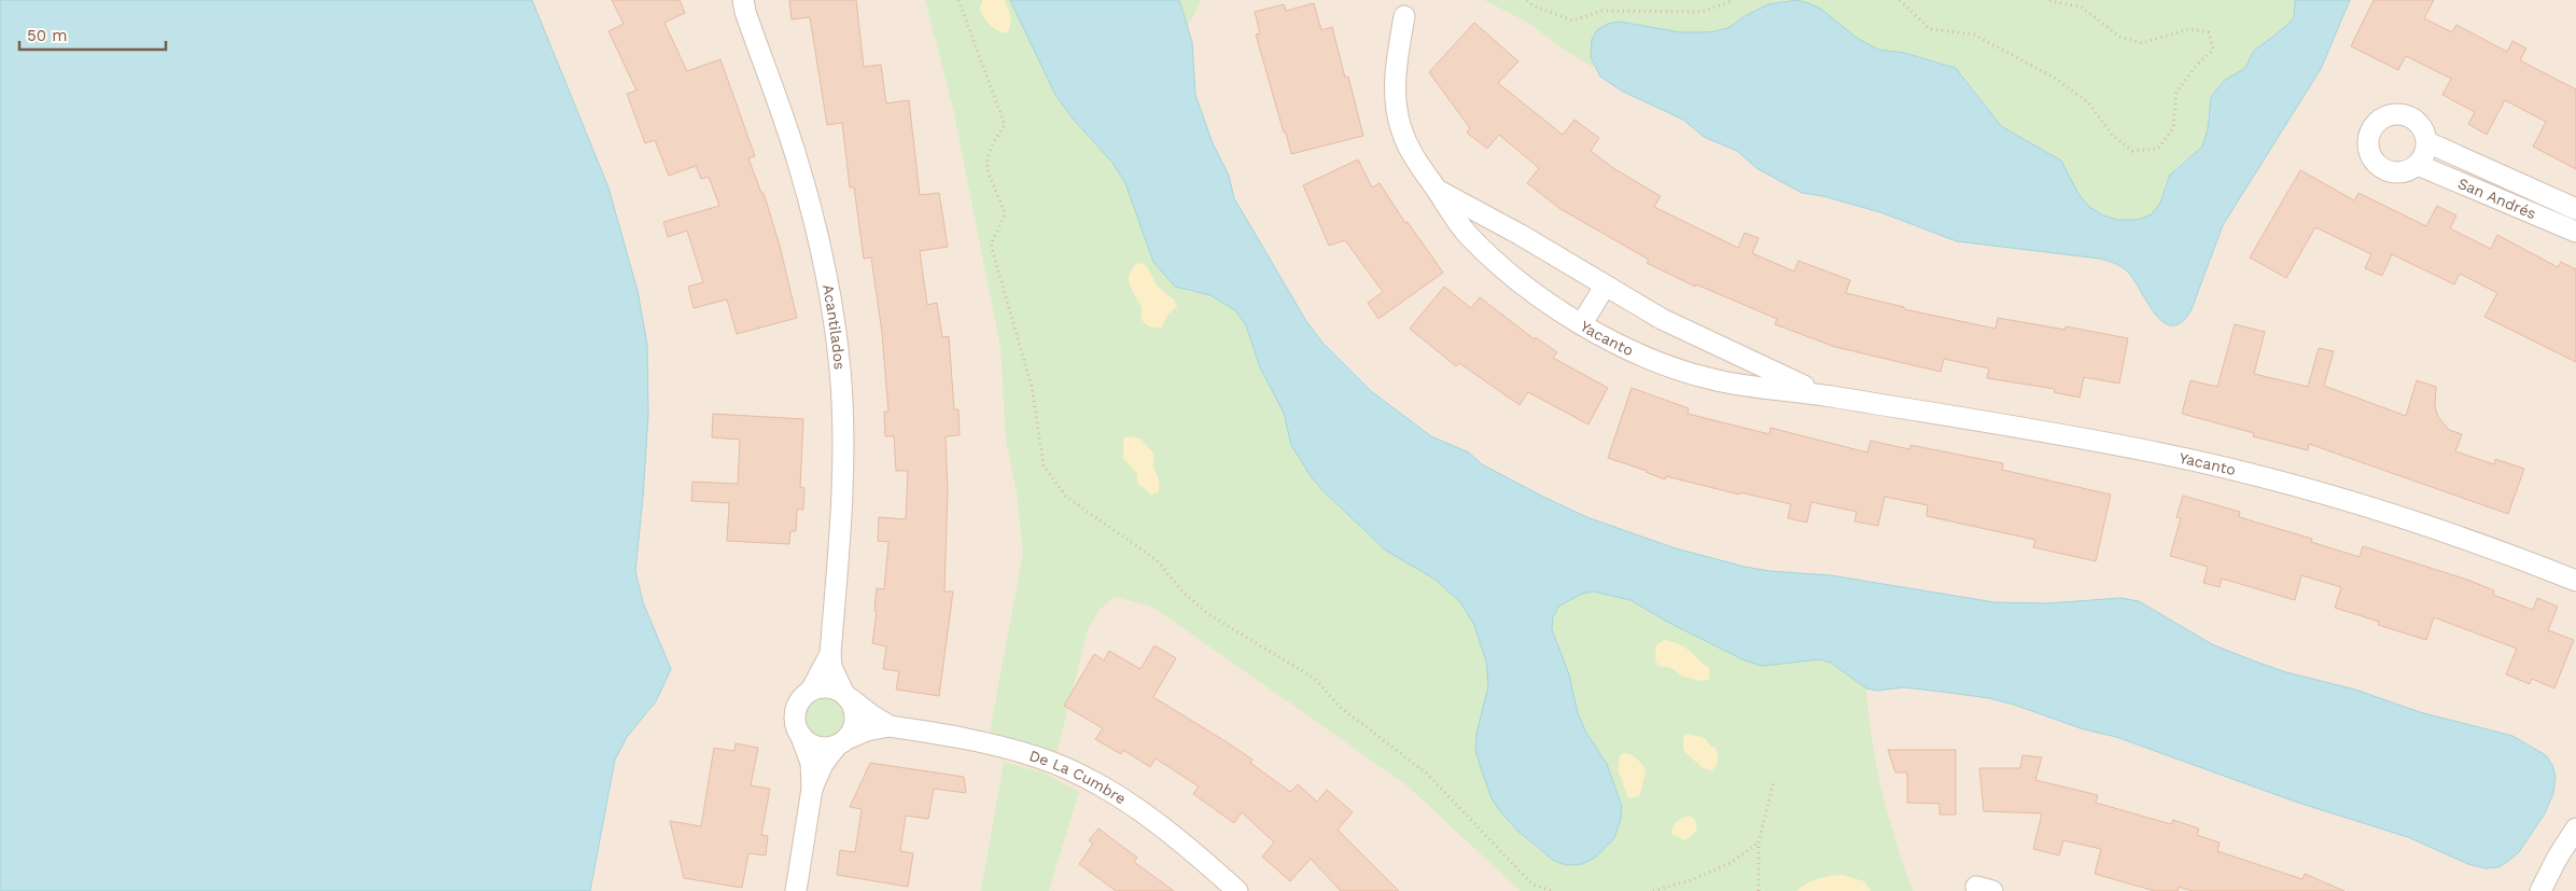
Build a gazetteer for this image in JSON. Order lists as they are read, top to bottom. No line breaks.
{"streets":{"street":["San Andrés","Acantilados","Yacanto","De La Cumbre"]},"scale_bar":"50 m"}
